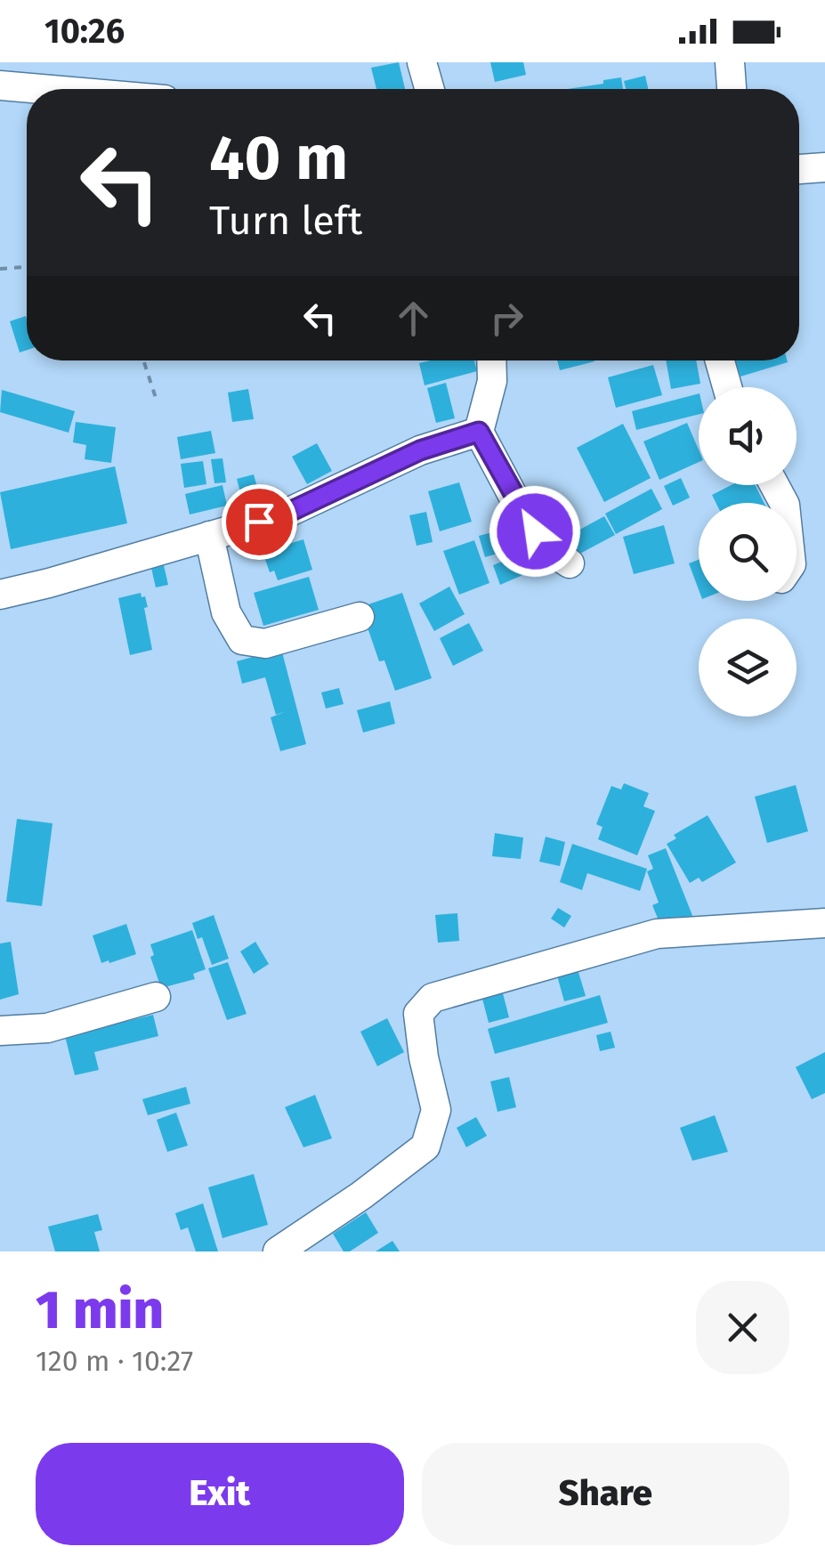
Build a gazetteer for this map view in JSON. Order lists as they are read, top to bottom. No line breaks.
{"page":{"status":"10:26","turn":["40 m","Turn left"],"heading":["1 min","120 m · 10:27"],"buttons":["Exit","Share"]}}
